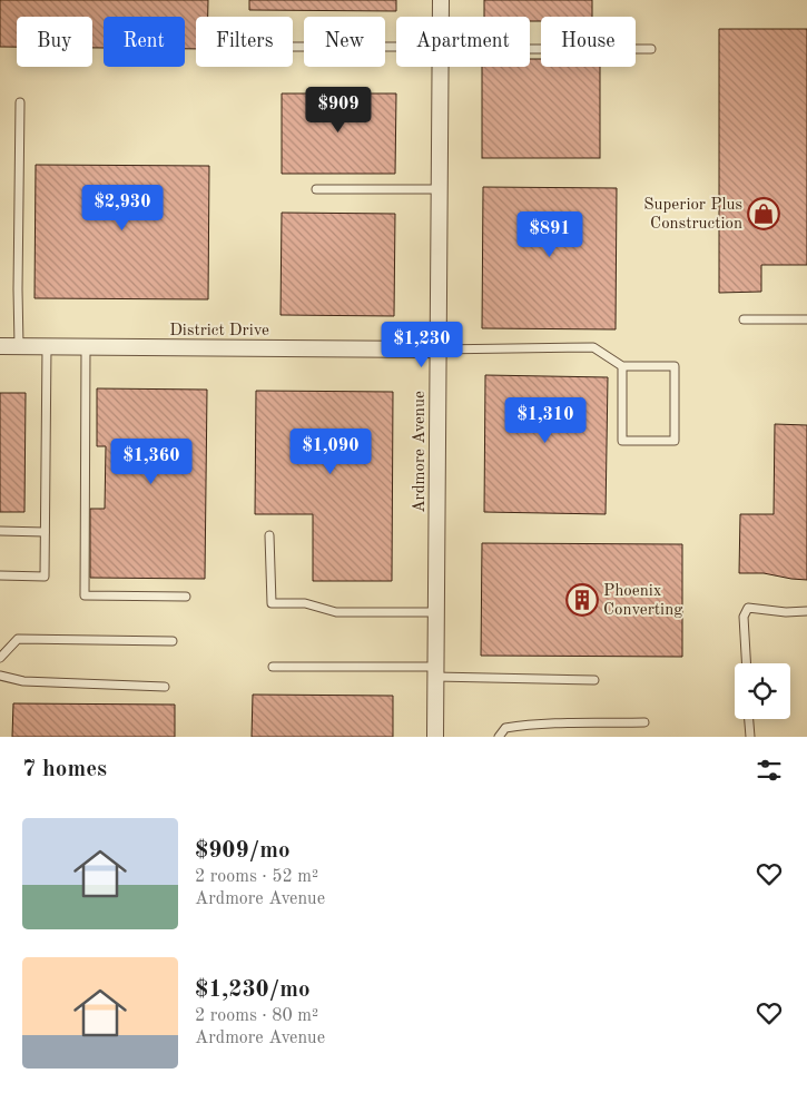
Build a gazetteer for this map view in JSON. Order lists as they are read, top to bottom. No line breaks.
{"streets":{"street":["District Drive","Ardmore Avenue"]},"crossings":[["District Drive","Ardmore Avenue"]],"places":{"shop":["Superior Plus Construction"],"building":["Phoenix Converting"]},"page":{"chip":["Buy","Rent","Filters","New","Apartment","House"],"price":["$909","$2,930","$891","$1,230","$1,310","$1,090","$1,360"],"heading":"7 homes","list":[{"name":"$909/mo","note":"2 rooms · 52 m² · Ardmore Avenue"},{"name":"$1,230/mo","note":"2 rooms · 80 m² · Ardmore Avenue"}]}}
